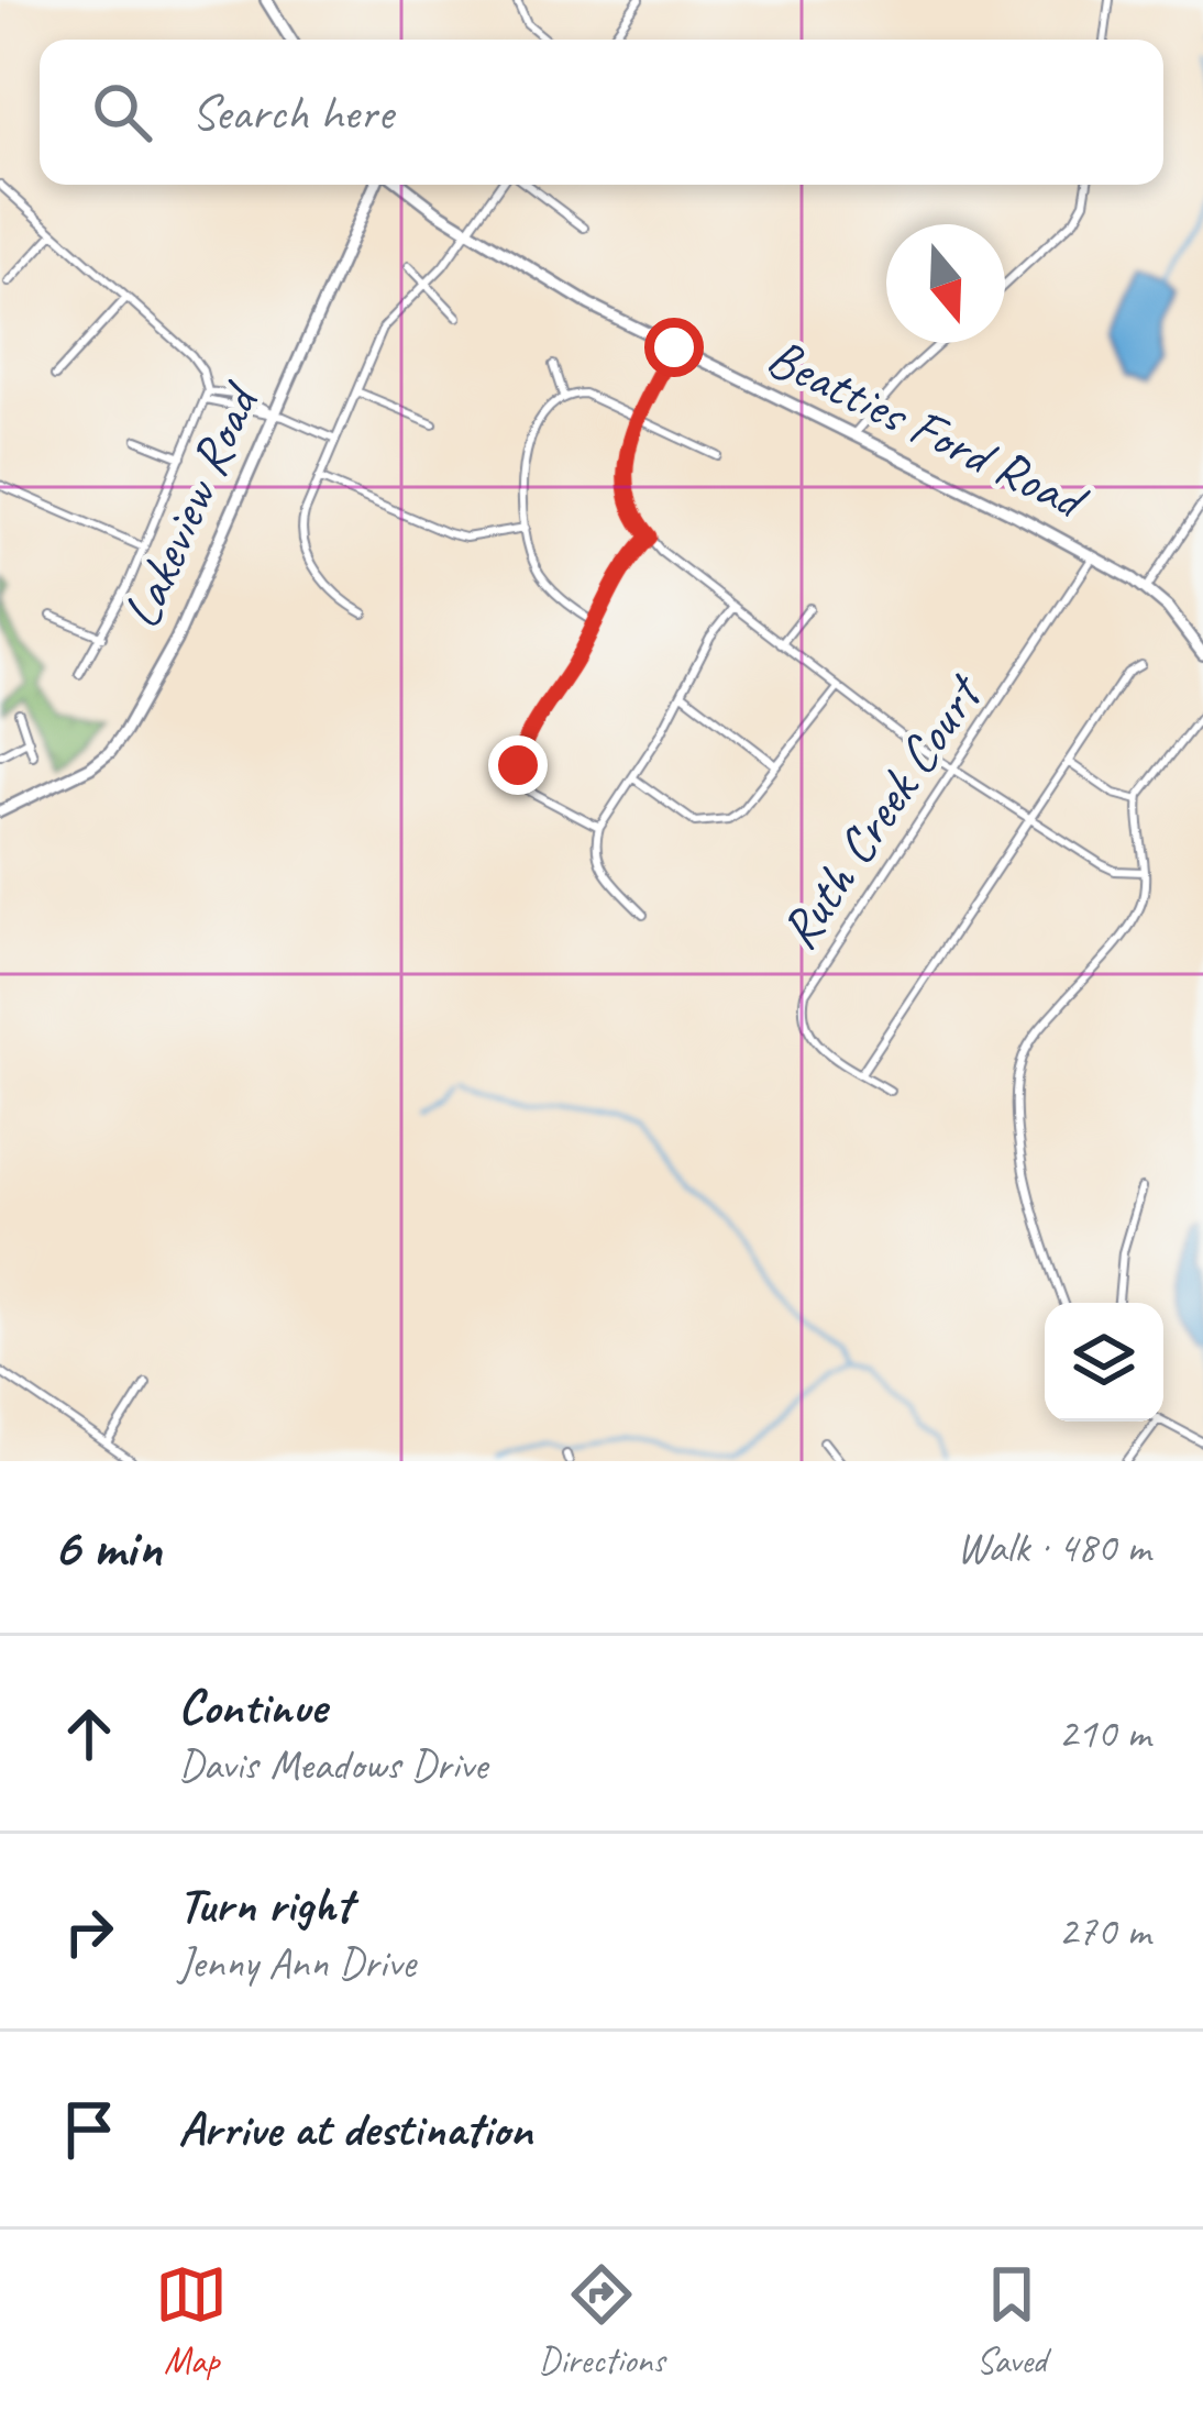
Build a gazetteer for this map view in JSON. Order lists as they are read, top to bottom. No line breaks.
{"streets":{"main road":["Beatties Ford Road","Lakeview Road"],"street":["Ruth Creek Court"]},"crossings":[["Beatties Ford Road","Ruth Creek Court"]],"north":"bottom","page":{"search":"Search here","heading":["6 min","Walk · 480 m"],"list":[["Continue","Davis Meadows Drive","210 m"],["Turn right","Jenny Ann Drive","270 m"],"Arrive at destination"],"nav":["Map","Directions","Saved"]}}
